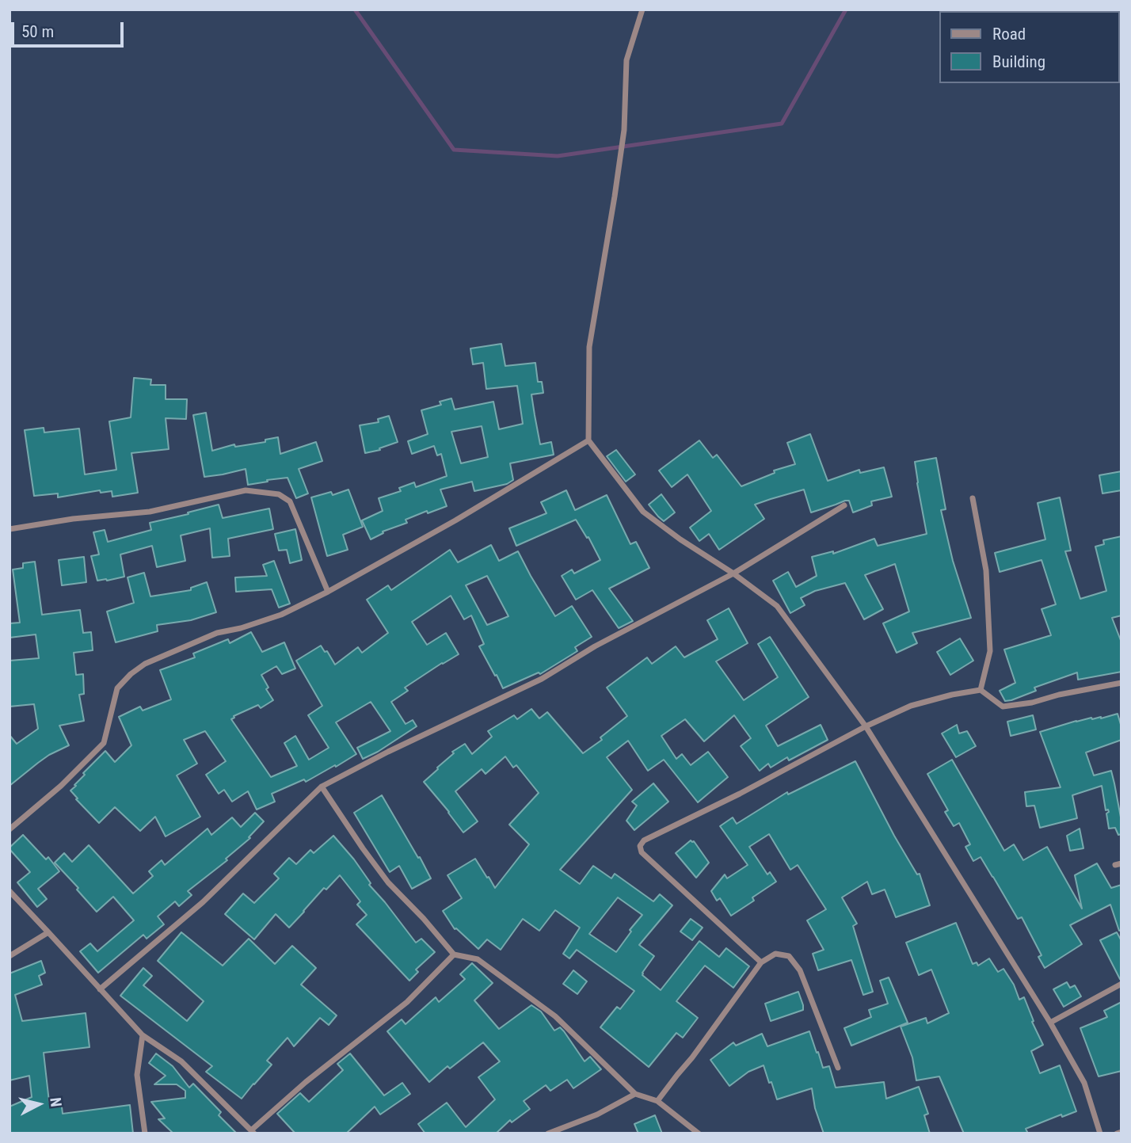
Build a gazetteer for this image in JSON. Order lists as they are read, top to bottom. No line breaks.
{"legend":["Road","Building"],"scale_bar":"50 m","north":"right"}
